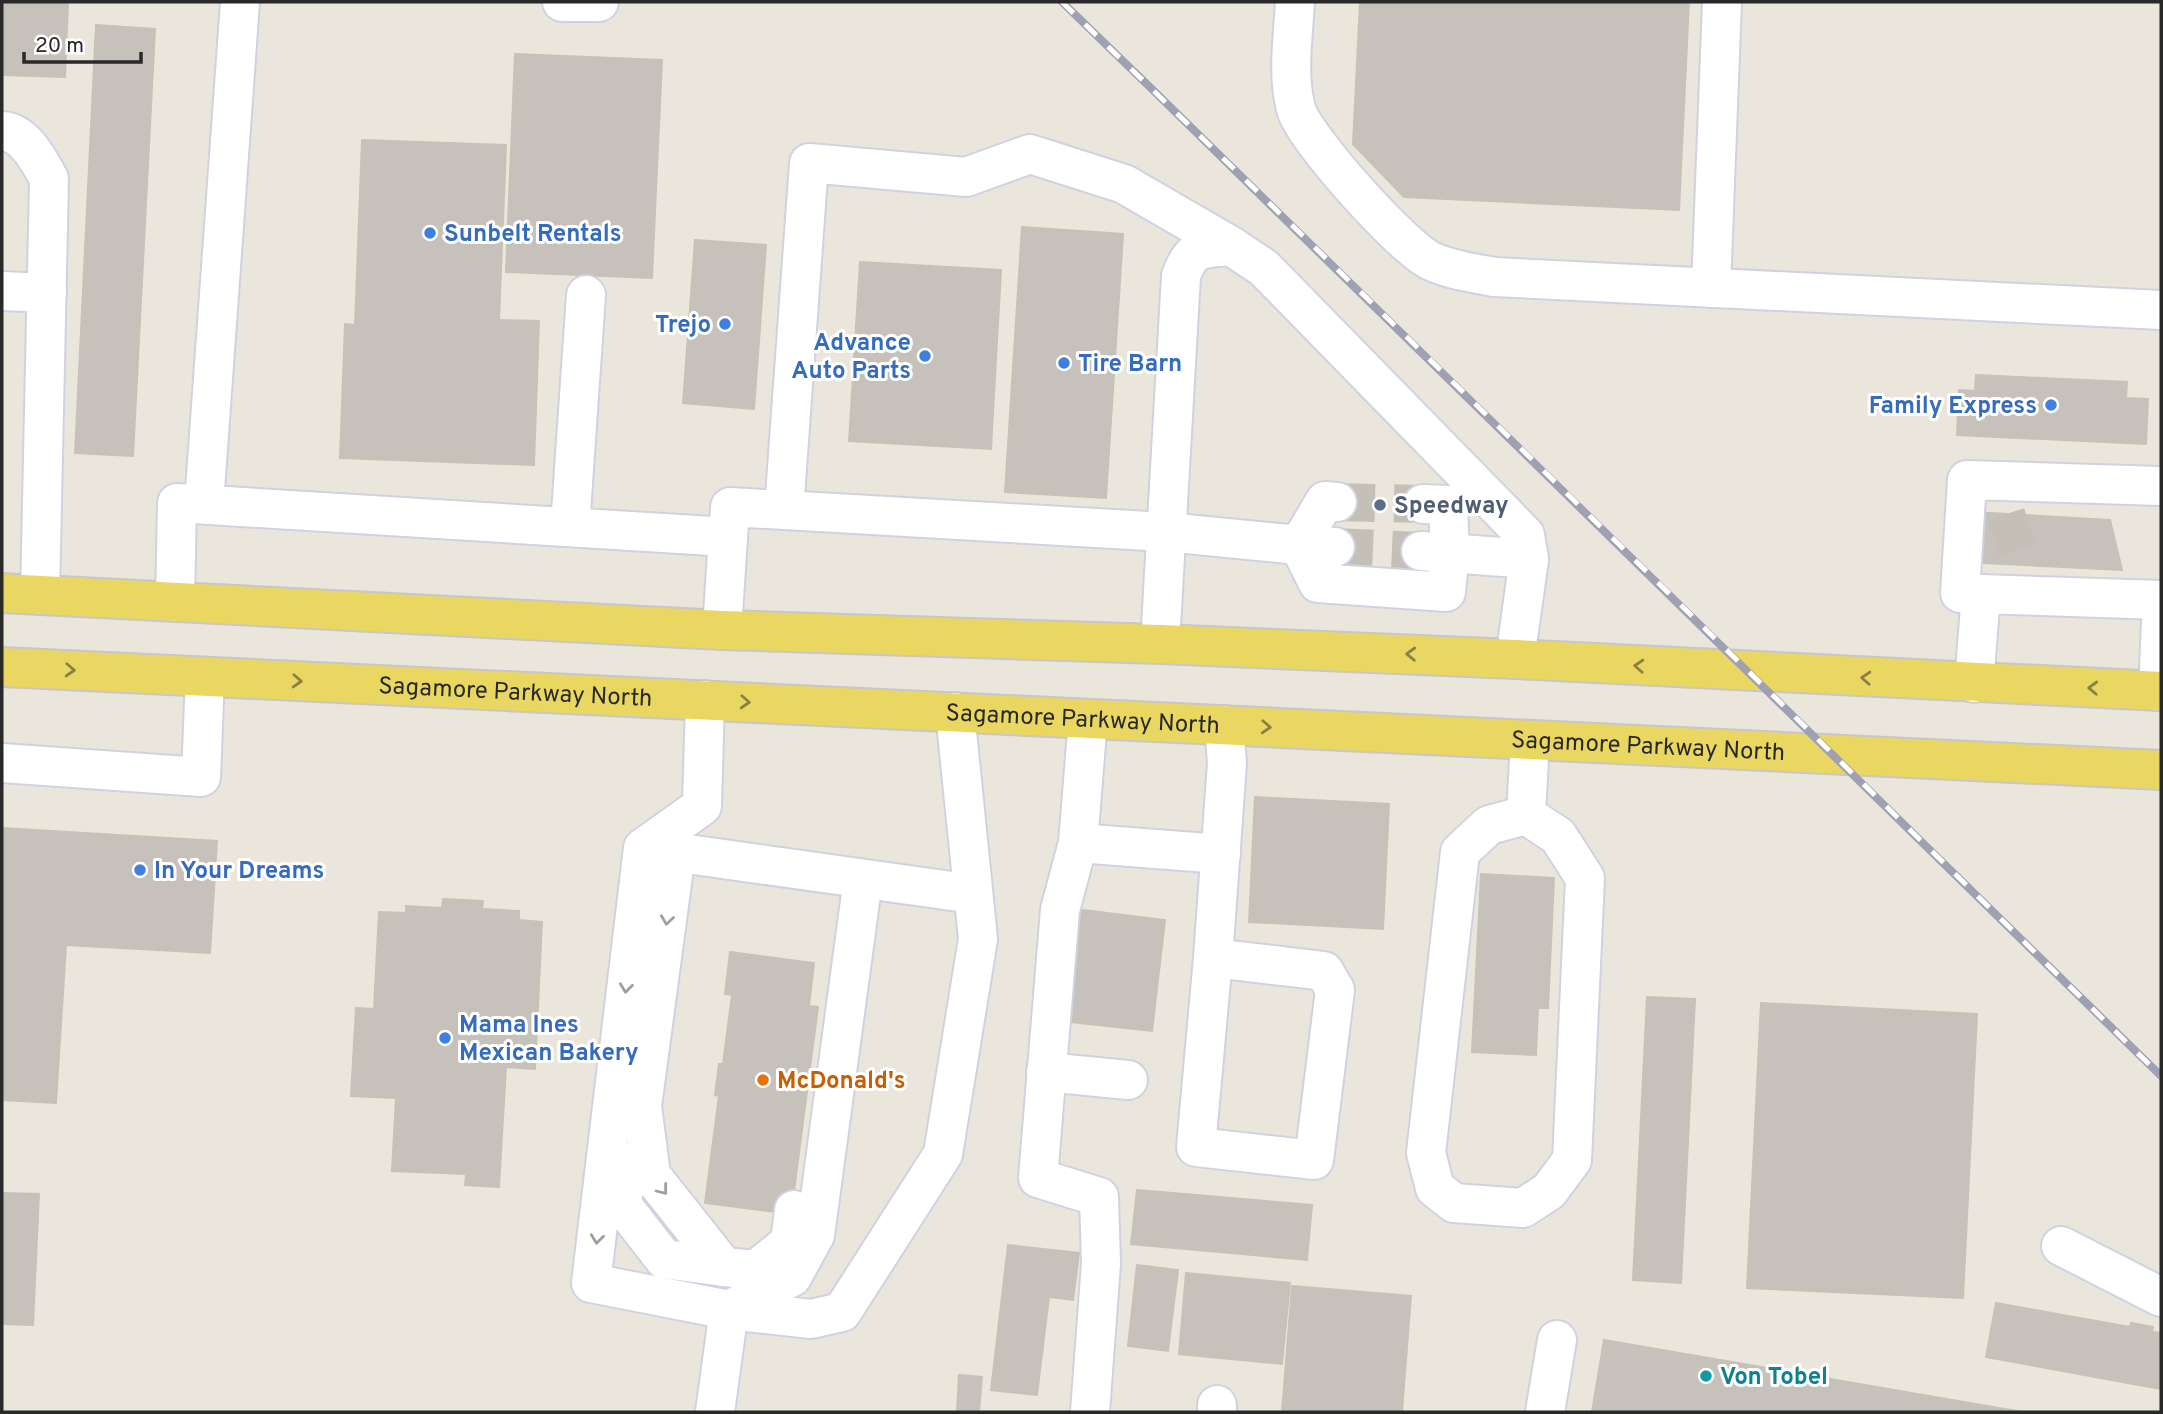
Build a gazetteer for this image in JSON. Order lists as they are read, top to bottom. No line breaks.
{"streets":{"main road":["Sagamore Parkway North"]},"places":["Sunbelt Rentals","Trejo","Advance Auto Parts","Tire Barn","Family Express","Speedway","In Your Dreams","Mama Ines Mexican Bakery","McDonald's","Von Tobel"],"scale_bar":"20 m"}
